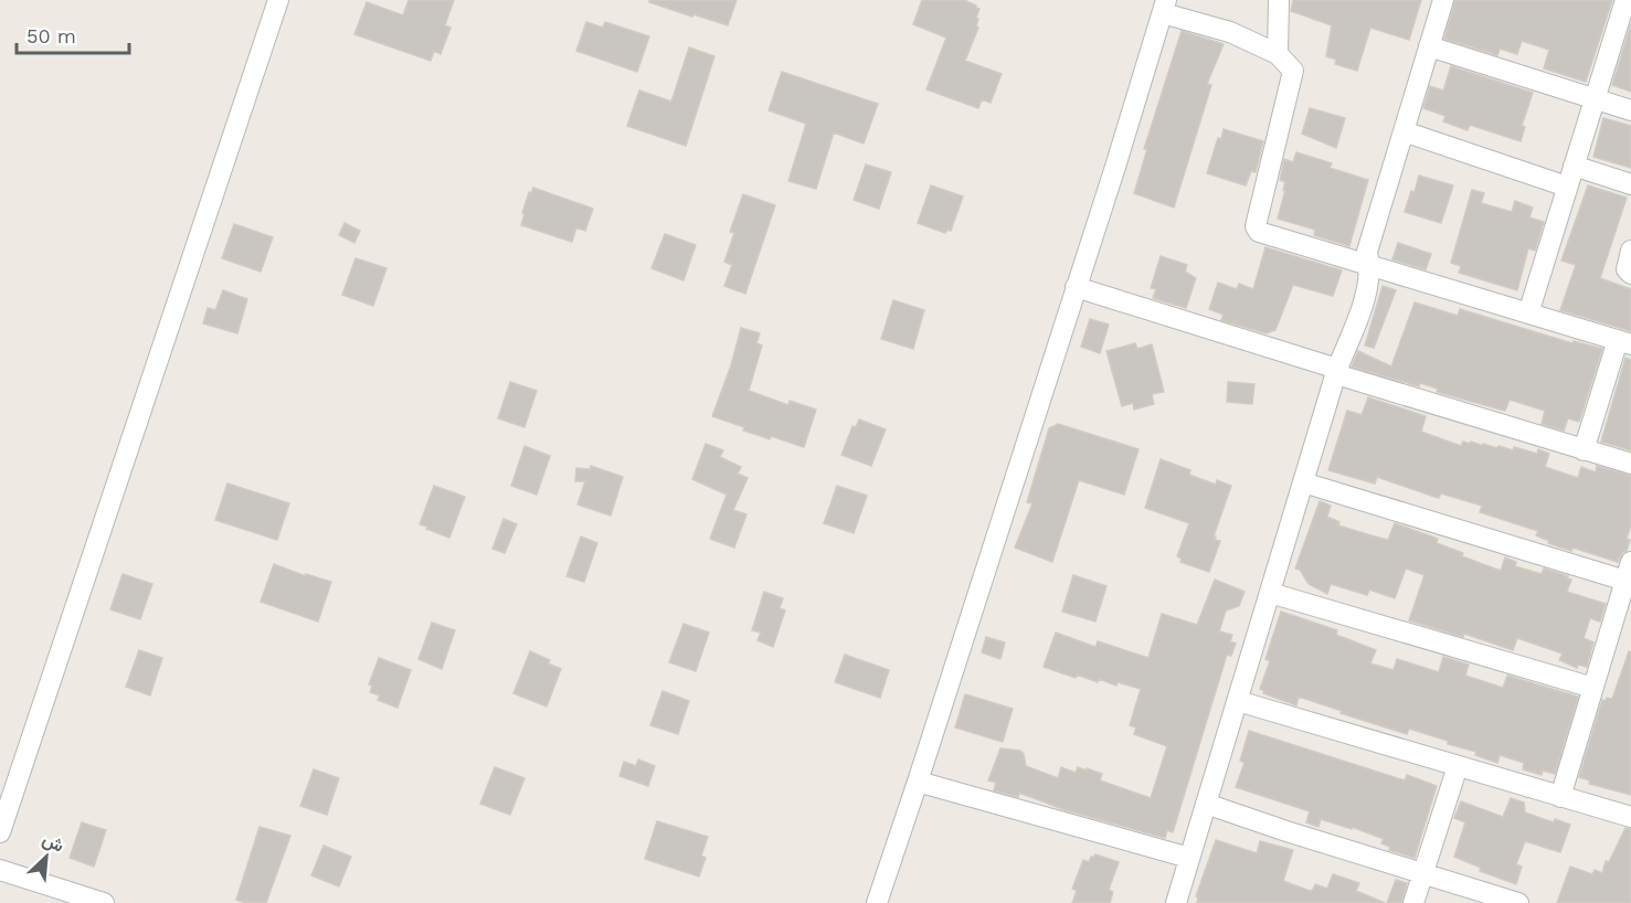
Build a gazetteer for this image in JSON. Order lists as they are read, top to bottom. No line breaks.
{"scale_bar":"50 m","north":"top right"}
